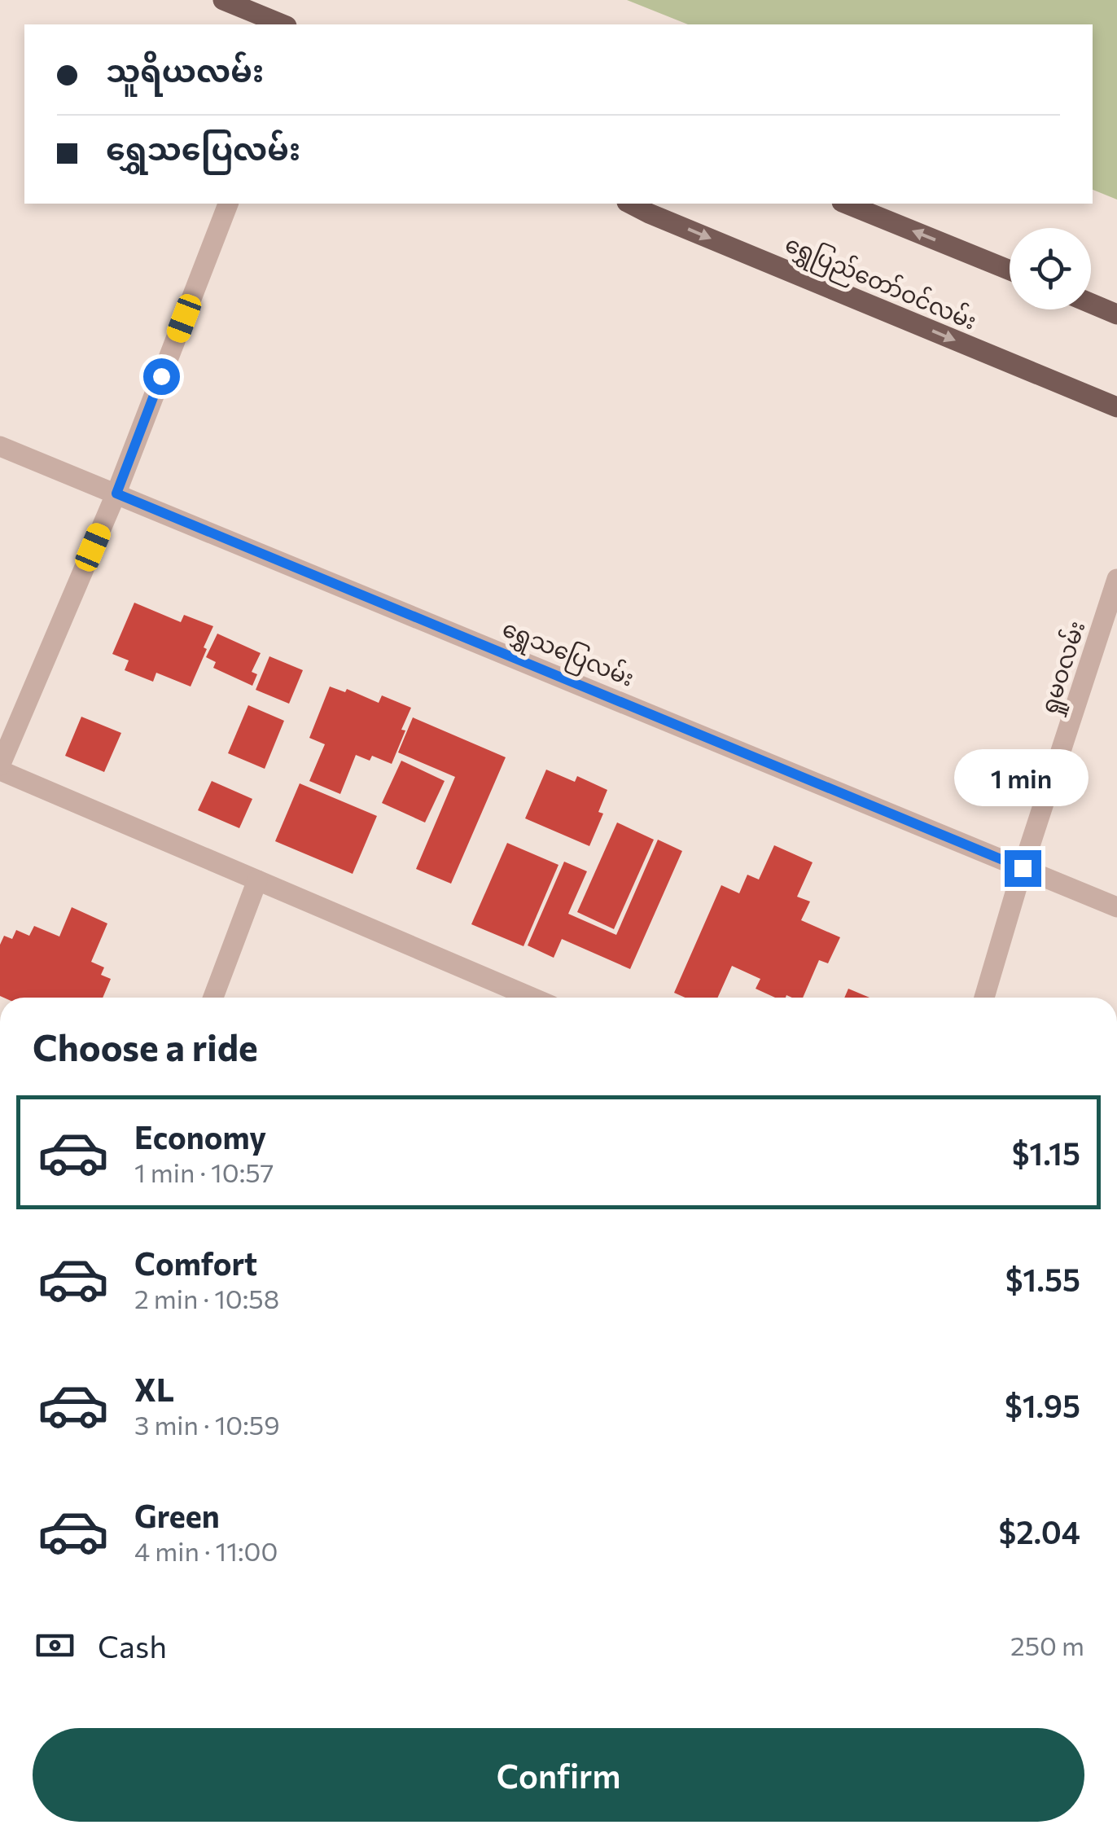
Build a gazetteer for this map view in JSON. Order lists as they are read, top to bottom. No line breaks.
{"streets":{"main road":["ရွှေပြည်တော်ဝင်လမ်း"],"street":["ရွှေသပြေလမ်း","ရှုမဝလမ်း"]},"crossings":[["ရွှေသပြေလမ်း","ရှုမဝလမ်း"]],"page":{"banner":["သူရိယလမ်း","ရွှေသပြေလမ်း"],"bubble":"1 min","heading":"Choose a ride","list":[{"name":"Economy","note":"1 min · 10:57","value":"$1.15"},{"name":"Comfort","note":"2 min · 10:58","value":"$1.55"},{"name":"XL","note":"3 min · 10:59","value":"$1.95"},{"name":"Green","note":"4 min · 11:00","value":"$2.04"}],"pay":["Cash","250 m"],"buttons":"Confirm"}}
